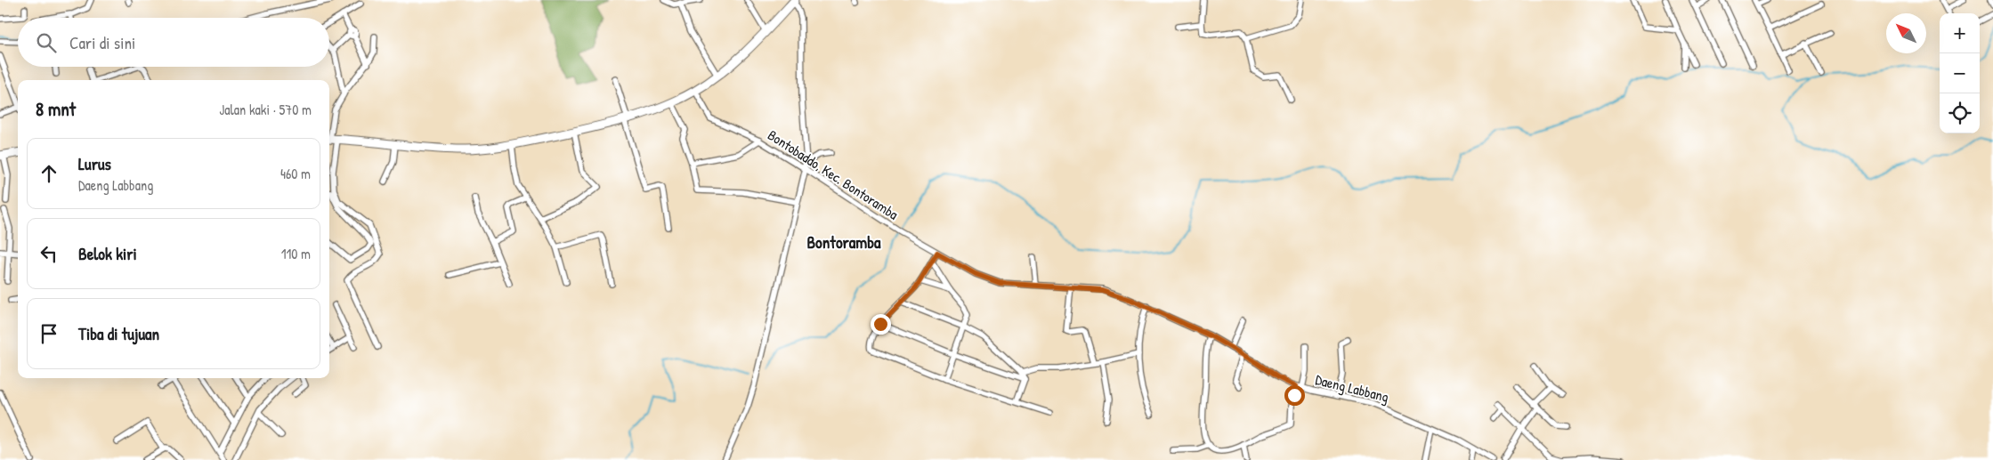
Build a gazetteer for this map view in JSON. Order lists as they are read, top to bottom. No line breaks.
{"streets":{"street":["Bontobaddo, Kec. Bontoramba","Daeng Labbang"]},"crossings":[["Bontobaddo, Kec. Bontoramba","Daeng Labbang"]],"districts":["Bontoramba"],"north":"top left","page":{"map_buttons":["+","−"],"search":"Cari di sini","heading":["8 mnt","Jalan kaki · 570 m"],"list":[["Lurus","Daeng Labbang","460 m"],["Belok kiri","110 m"],"Tiba di tujuan"]}}
